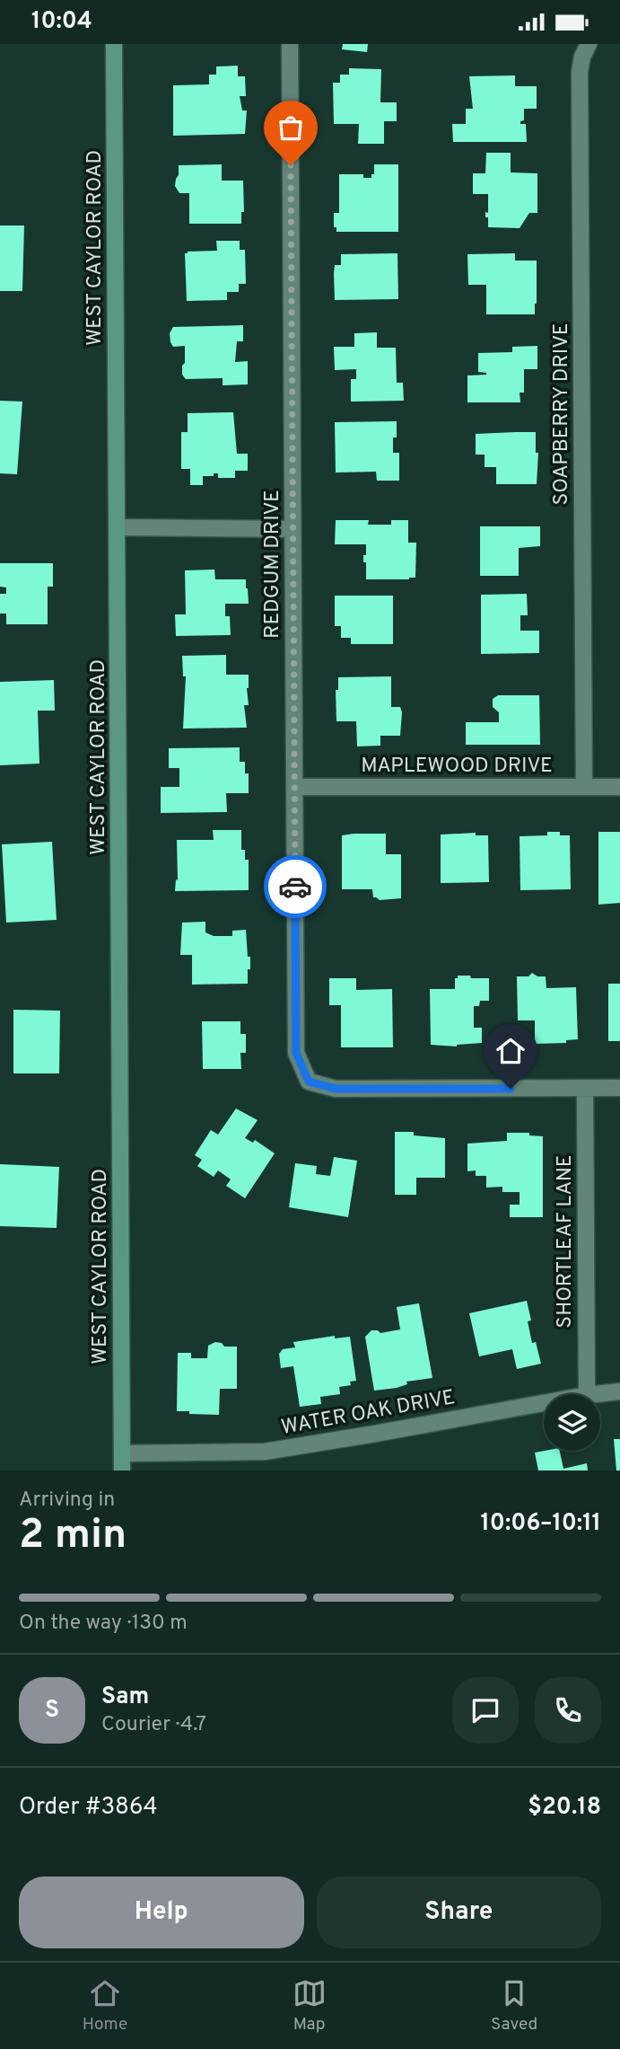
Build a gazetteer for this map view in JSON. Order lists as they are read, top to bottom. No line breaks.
{"streets":{"street":["WEST CAYLOR ROAD","SOAPBERRY DRIVE","REDGUM DRIVE","MAPLEWOOD DRIVE","SHORTLEAF LANE","WATER OAK DRIVE"]},"crossings":[["WEST CAYLOR ROAD","WATER OAK DRIVE"],["SOAPBERRY DRIVE","MAPLEWOOD DRIVE"],["REDGUM DRIVE","MAPLEWOOD DRIVE"],["REDGUM DRIVE","SHORTLEAF LANE"]],"page":{"status":"10:04","heading":["2 min","Arriving in","10:06–10:11"],"panel":["Sam","Courier · 4.7","Order #3864","$20.18"],"bar":"On the way · 130 m","round":"S","buttons":["Help","Share"],"tabs":["Home","Map","Saved"]}}
